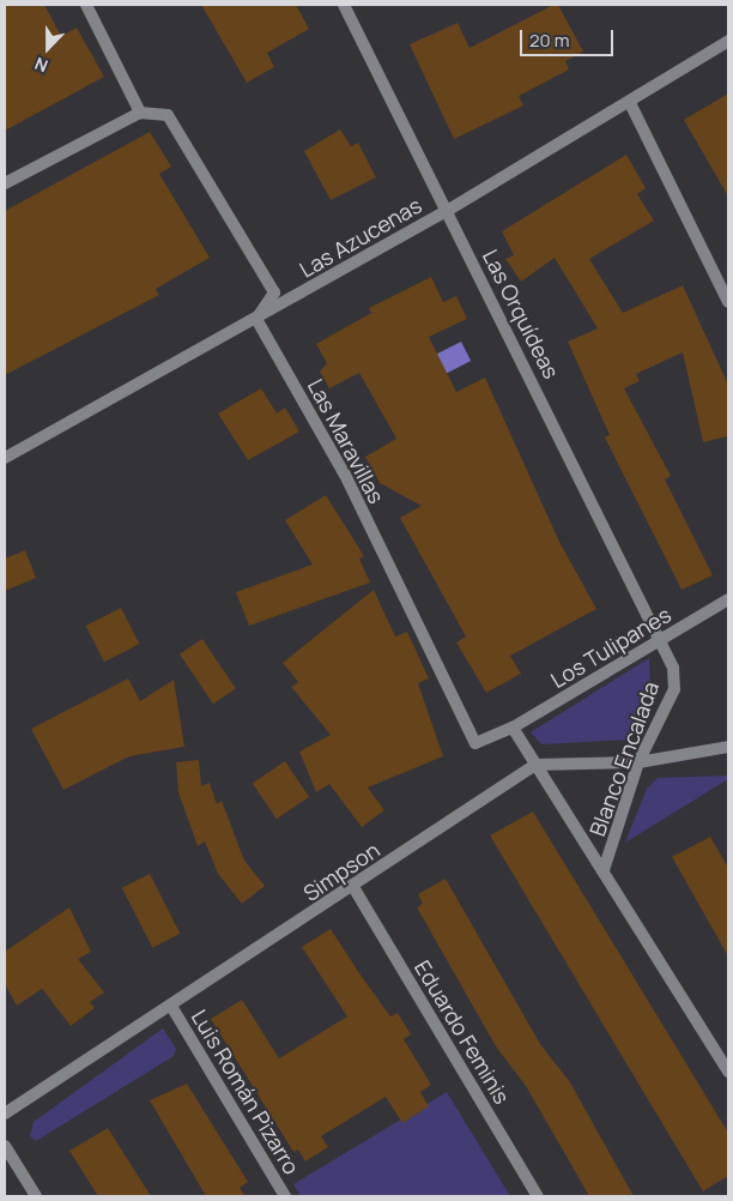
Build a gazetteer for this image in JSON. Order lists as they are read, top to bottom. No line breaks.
{"streets":{"street":["Las Azucenas","Las Orquídeas","Las Maravillas","Los Tulipanes","Blanco Encalada","Simpson","Eduardo Feminis","Luis Román Pizarro"]},"crossings":[["Las Azucenas","Las Orquídeas"],["Las Azucenas","Las Maravillas"],["Las Orquídeas","Los Tulipanes"],["Las Orquídeas","Blanco Encalada"],["Las Maravillas","Los Tulipanes"],["Los Tulipanes","Blanco Encalada"],["Simpson","Eduardo Feminis"],["Simpson","Luis Román Pizarro"]],"scale_bar":"20 m","north":"bottom"}
